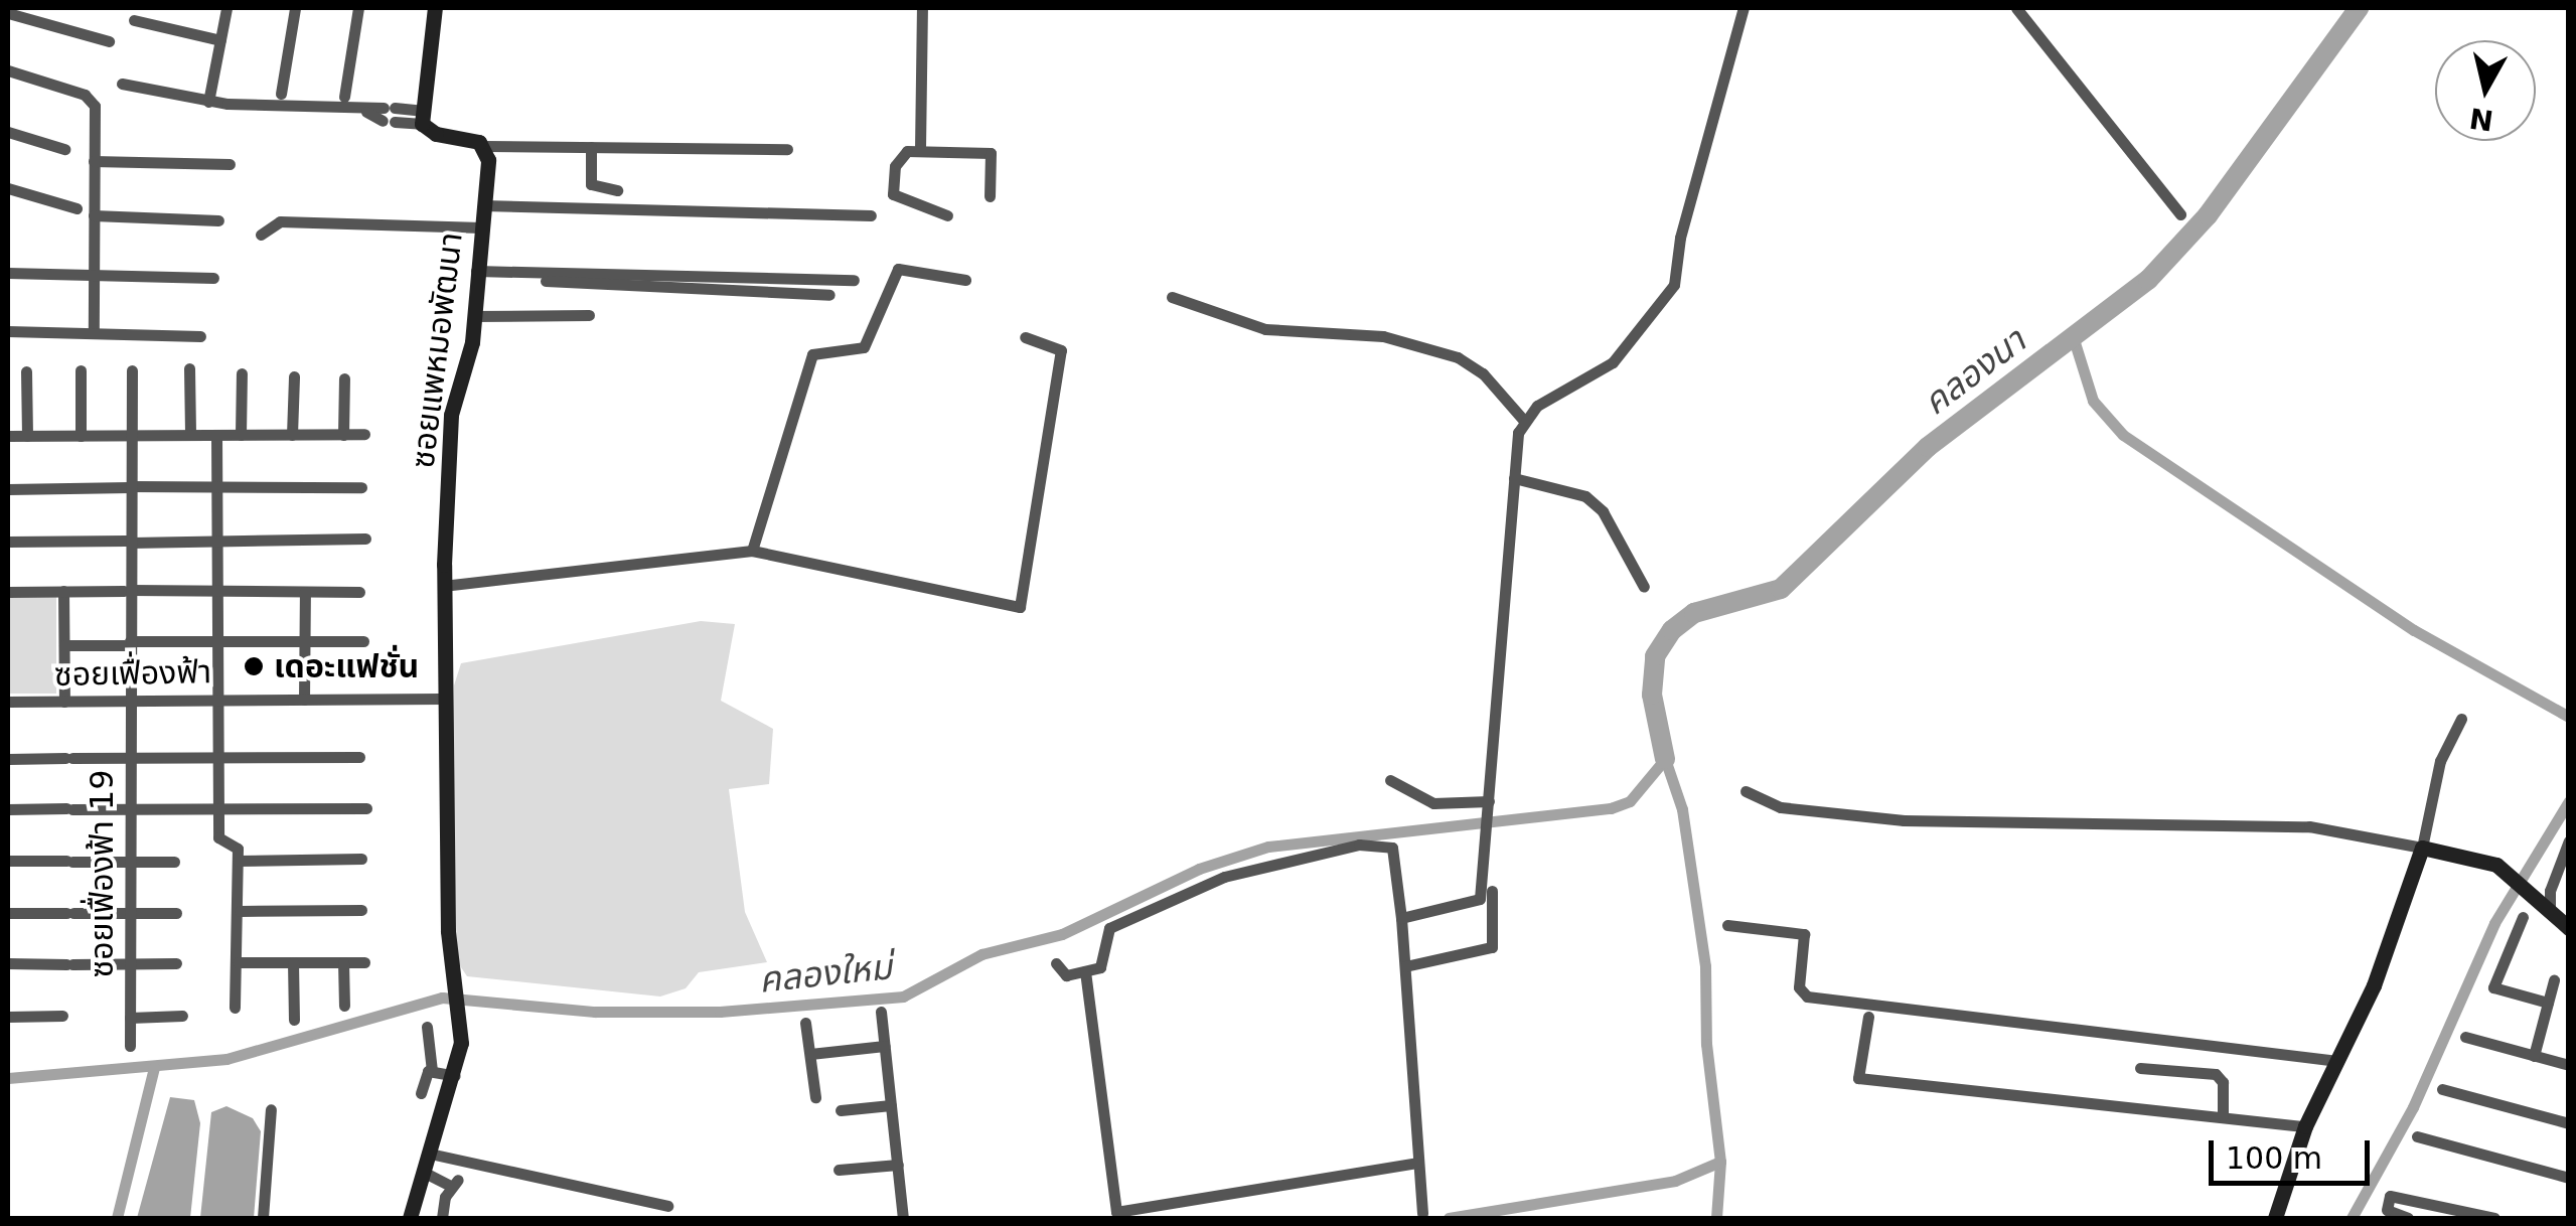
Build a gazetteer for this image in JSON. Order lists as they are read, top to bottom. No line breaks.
{"streets":{"street":["ซอยแพหมอพัฒนา","ซอยเฟื่องฟ้า","ซอยเฟื่องฟ้า 19"]},"crossings":[["ซอยแพหมอพัฒนา","ซอยเฟื่องฟ้า"],["ซอยเฟื่องฟ้า","ซอยเฟื่องฟ้า 19"]],"water":["คลองนา","คลองใหม่"],"places":["เดอะแฟชั่น"],"scale_bar":"100 m","north":"bottom"}
